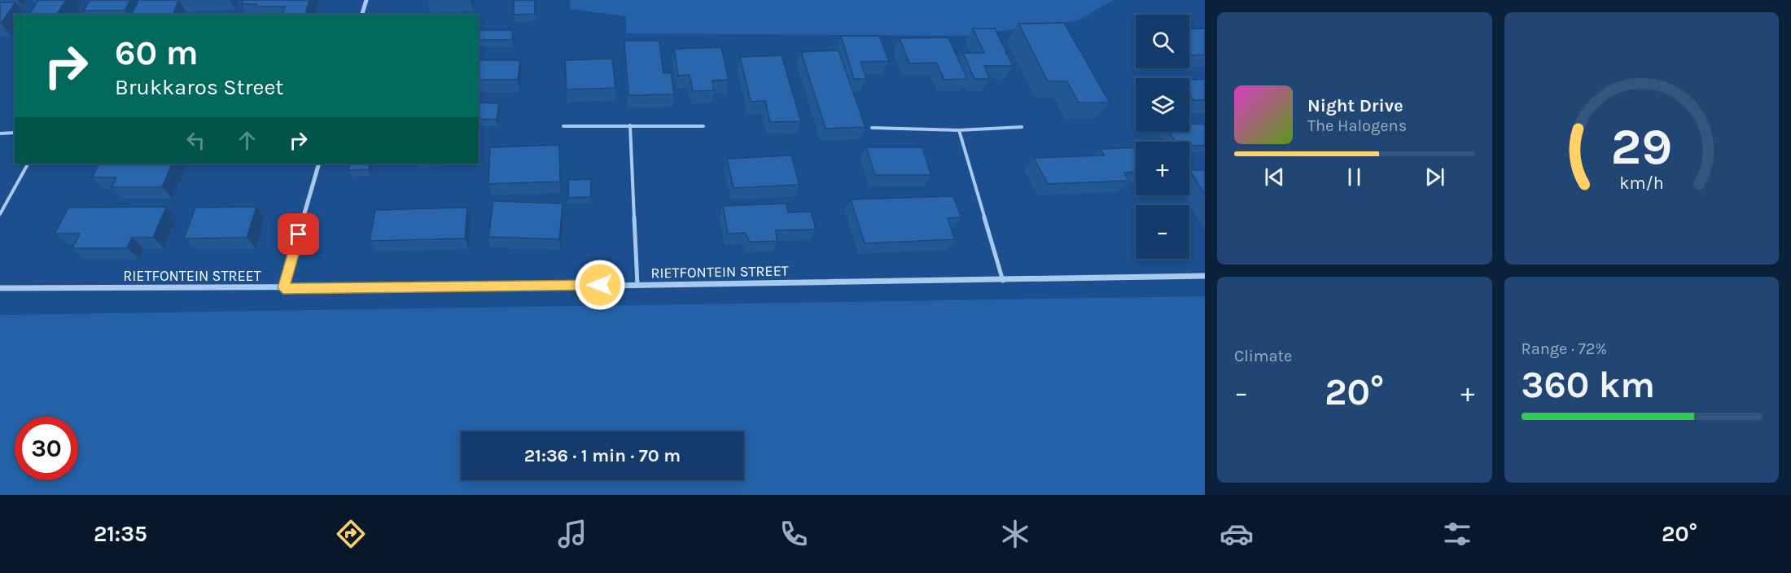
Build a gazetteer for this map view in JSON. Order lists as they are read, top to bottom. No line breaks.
{"streets":{"street":["RIETFONTEIN STREET"]},"page":{"map_buttons":["+","−"],"turn":["60 m","Brukkaros Street"],"song":["Night Drive","The Halogens"],"tile":["Climate",["Range · 72%","360 km"]],"heat":["−","20°","+"],"limit":"30","trip":"21:36 · 1 min · 70 m","tabs":["21:35","20°"],"gauge":["29","km/h"]}}
